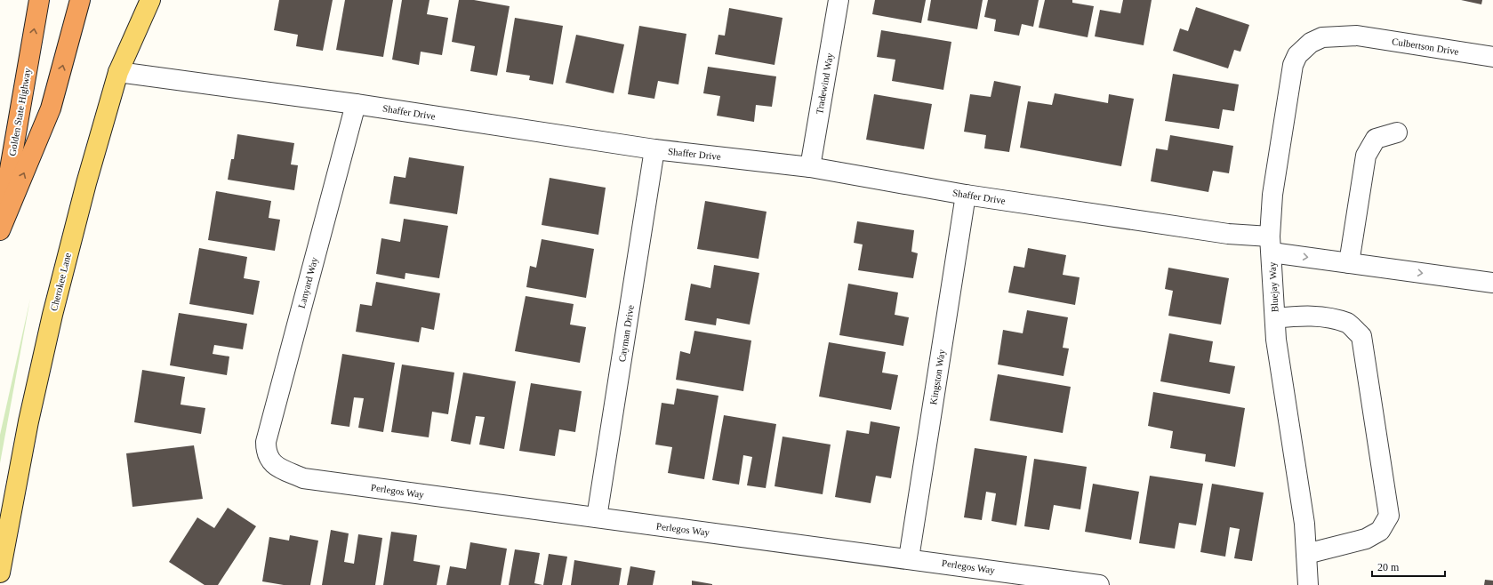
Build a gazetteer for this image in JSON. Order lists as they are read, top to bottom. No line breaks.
{"streets":{"highway":["Golden State Highway"],"main road":["Cherokee Lane"],"street":["Culbertson Drive","Tradewind Way","Shaffer Drive","Lanyard Way","Bluejay Way","Cayman Drive","Kingston Way","Perlegos Way"]},"crossings":[["Culbertson Drive","Bluejay Way"],["Tradewind Way","Shaffer Drive"],["Shaffer Drive","Cherokee Lane"],["Shaffer Drive","Lanyard Way"],["Shaffer Drive","Bluejay Way"],["Shaffer Drive","Cayman Drive"],["Shaffer Drive","Kingston Way"],["Lanyard Way","Perlegos Way"],["Cayman Drive","Perlegos Way"],["Kingston Way","Perlegos Way"]],"scale_bar":"20 m"}
